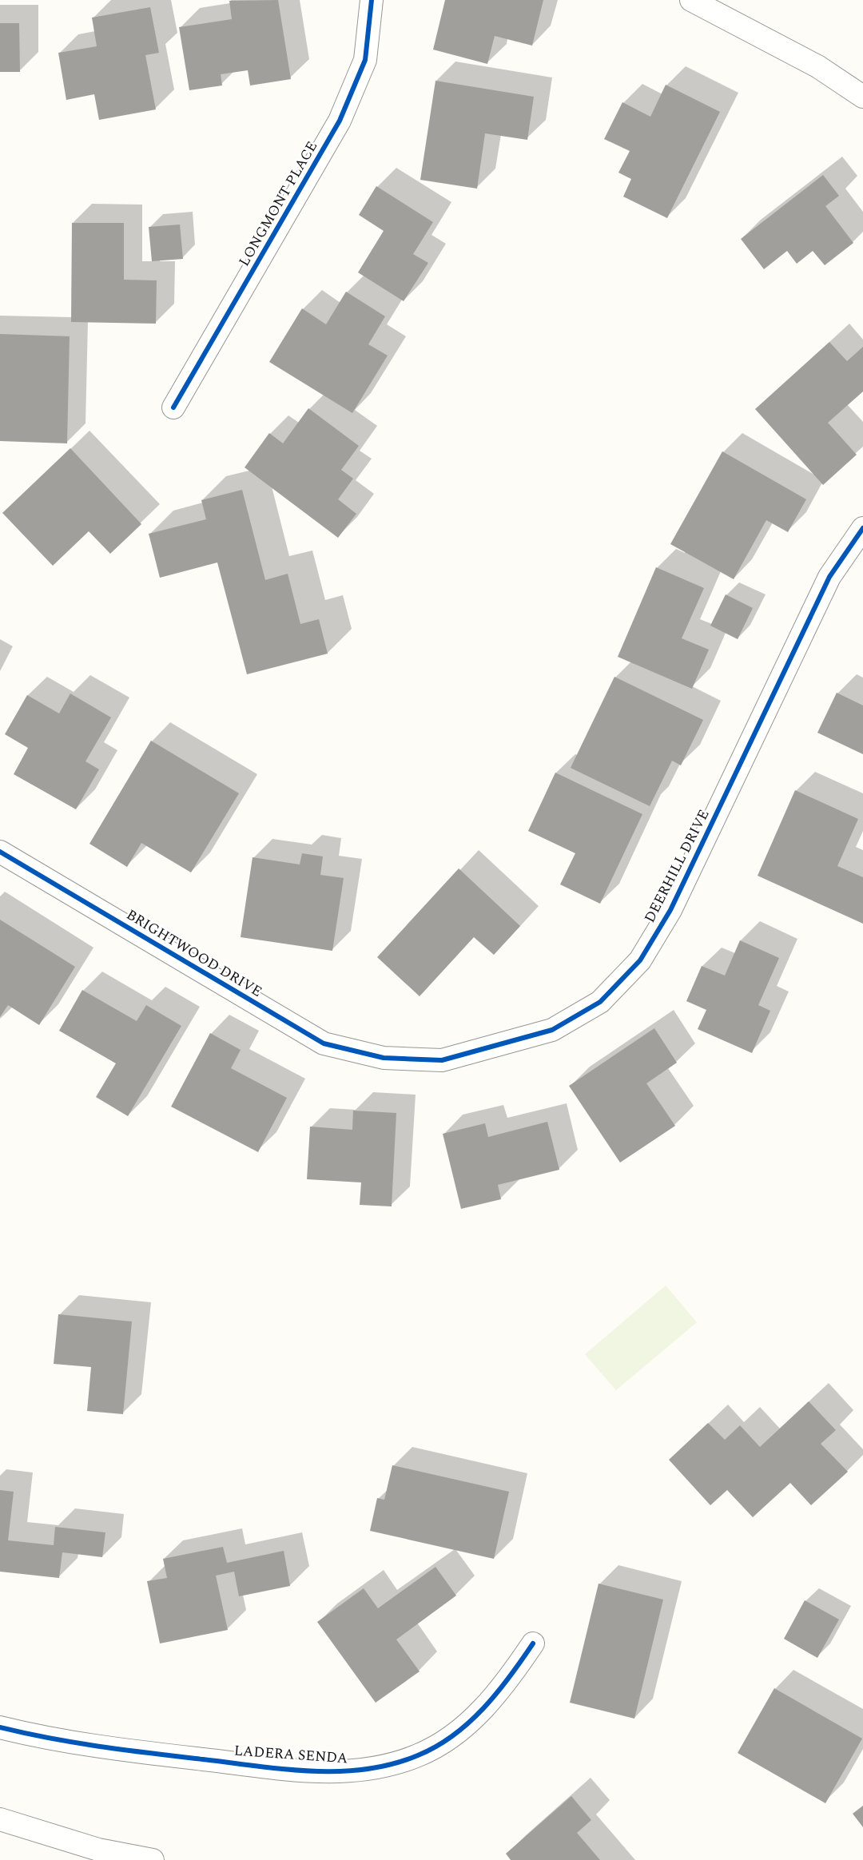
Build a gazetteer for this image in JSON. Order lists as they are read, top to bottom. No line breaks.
{"streets":{"street":["LONGMONT PLACE","DEERHILL DRIVE","BRIGHTWOOD DRIVE","LADERA SENDA"]},"crossings":[["DEERHILL DRIVE","BRIGHTWOOD DRIVE"]]}
